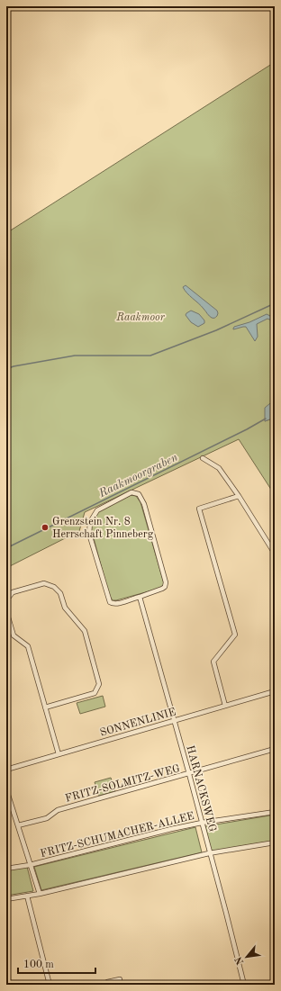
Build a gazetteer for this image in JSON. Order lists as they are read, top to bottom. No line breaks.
{"streets":{"street":["SONNENLINIE","FRITZ-SOLMITZ-WEG","HARNACKSWEG","FRITZ-SCHUMACHER-ALLEE"]},"crossings":[["SONNENLINIE","HARNACKSWEG"],["FRITZ-SOLMITZ-WEG","HARNACKSWEG"],["HARNACKSWEG","FRITZ-SCHUMACHER-ALLEE"]],"water":["Raakmoorgraben"],"parks":["Raakmoor"],"places":["Grenzstein Nr. 8 Herrschaft Pinneberg"],"scale_bar":"100 m","north":"bottom left"}
